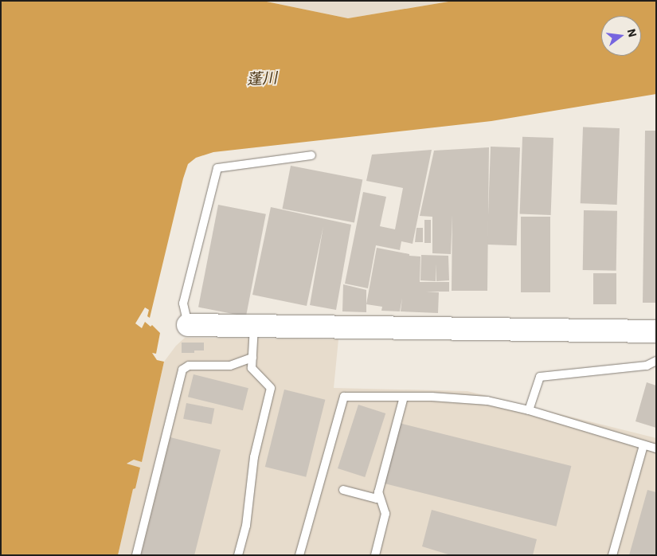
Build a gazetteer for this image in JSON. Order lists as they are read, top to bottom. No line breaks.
{"water":["蓬川"],"north":"right"}
